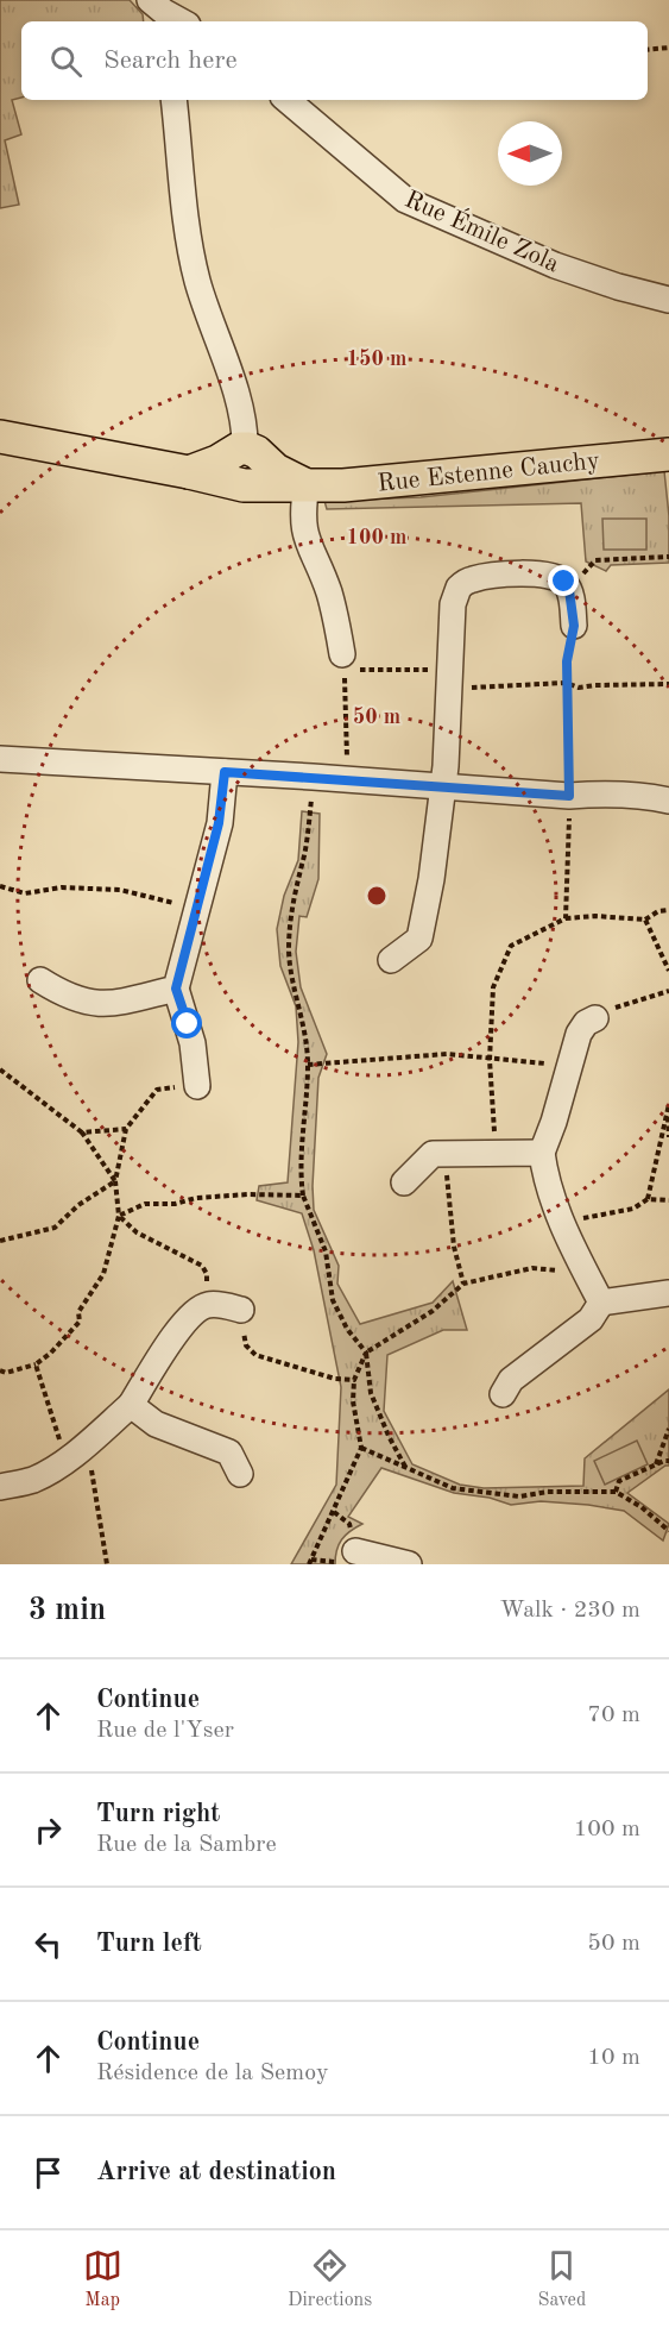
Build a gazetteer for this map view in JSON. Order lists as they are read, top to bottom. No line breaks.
{"streets":{"main road":["Rue Estenne Cauchy"],"street":["Rue Émile Zola"]},"north":"left","page":{"search":"Search here","heading":["3 min","Walk · 230 m"],"list":[["Continue","Rue de l'Yser","70 m"],["Turn right","Rue de la Sambre","100 m"],["Turn left","50 m"],["Continue","Résidence de la Semoy","10 m"],"Arrive at destination"],"nav":["Map","Directions","Saved"]},"rings":["150 m","100 m","50 m"]}
